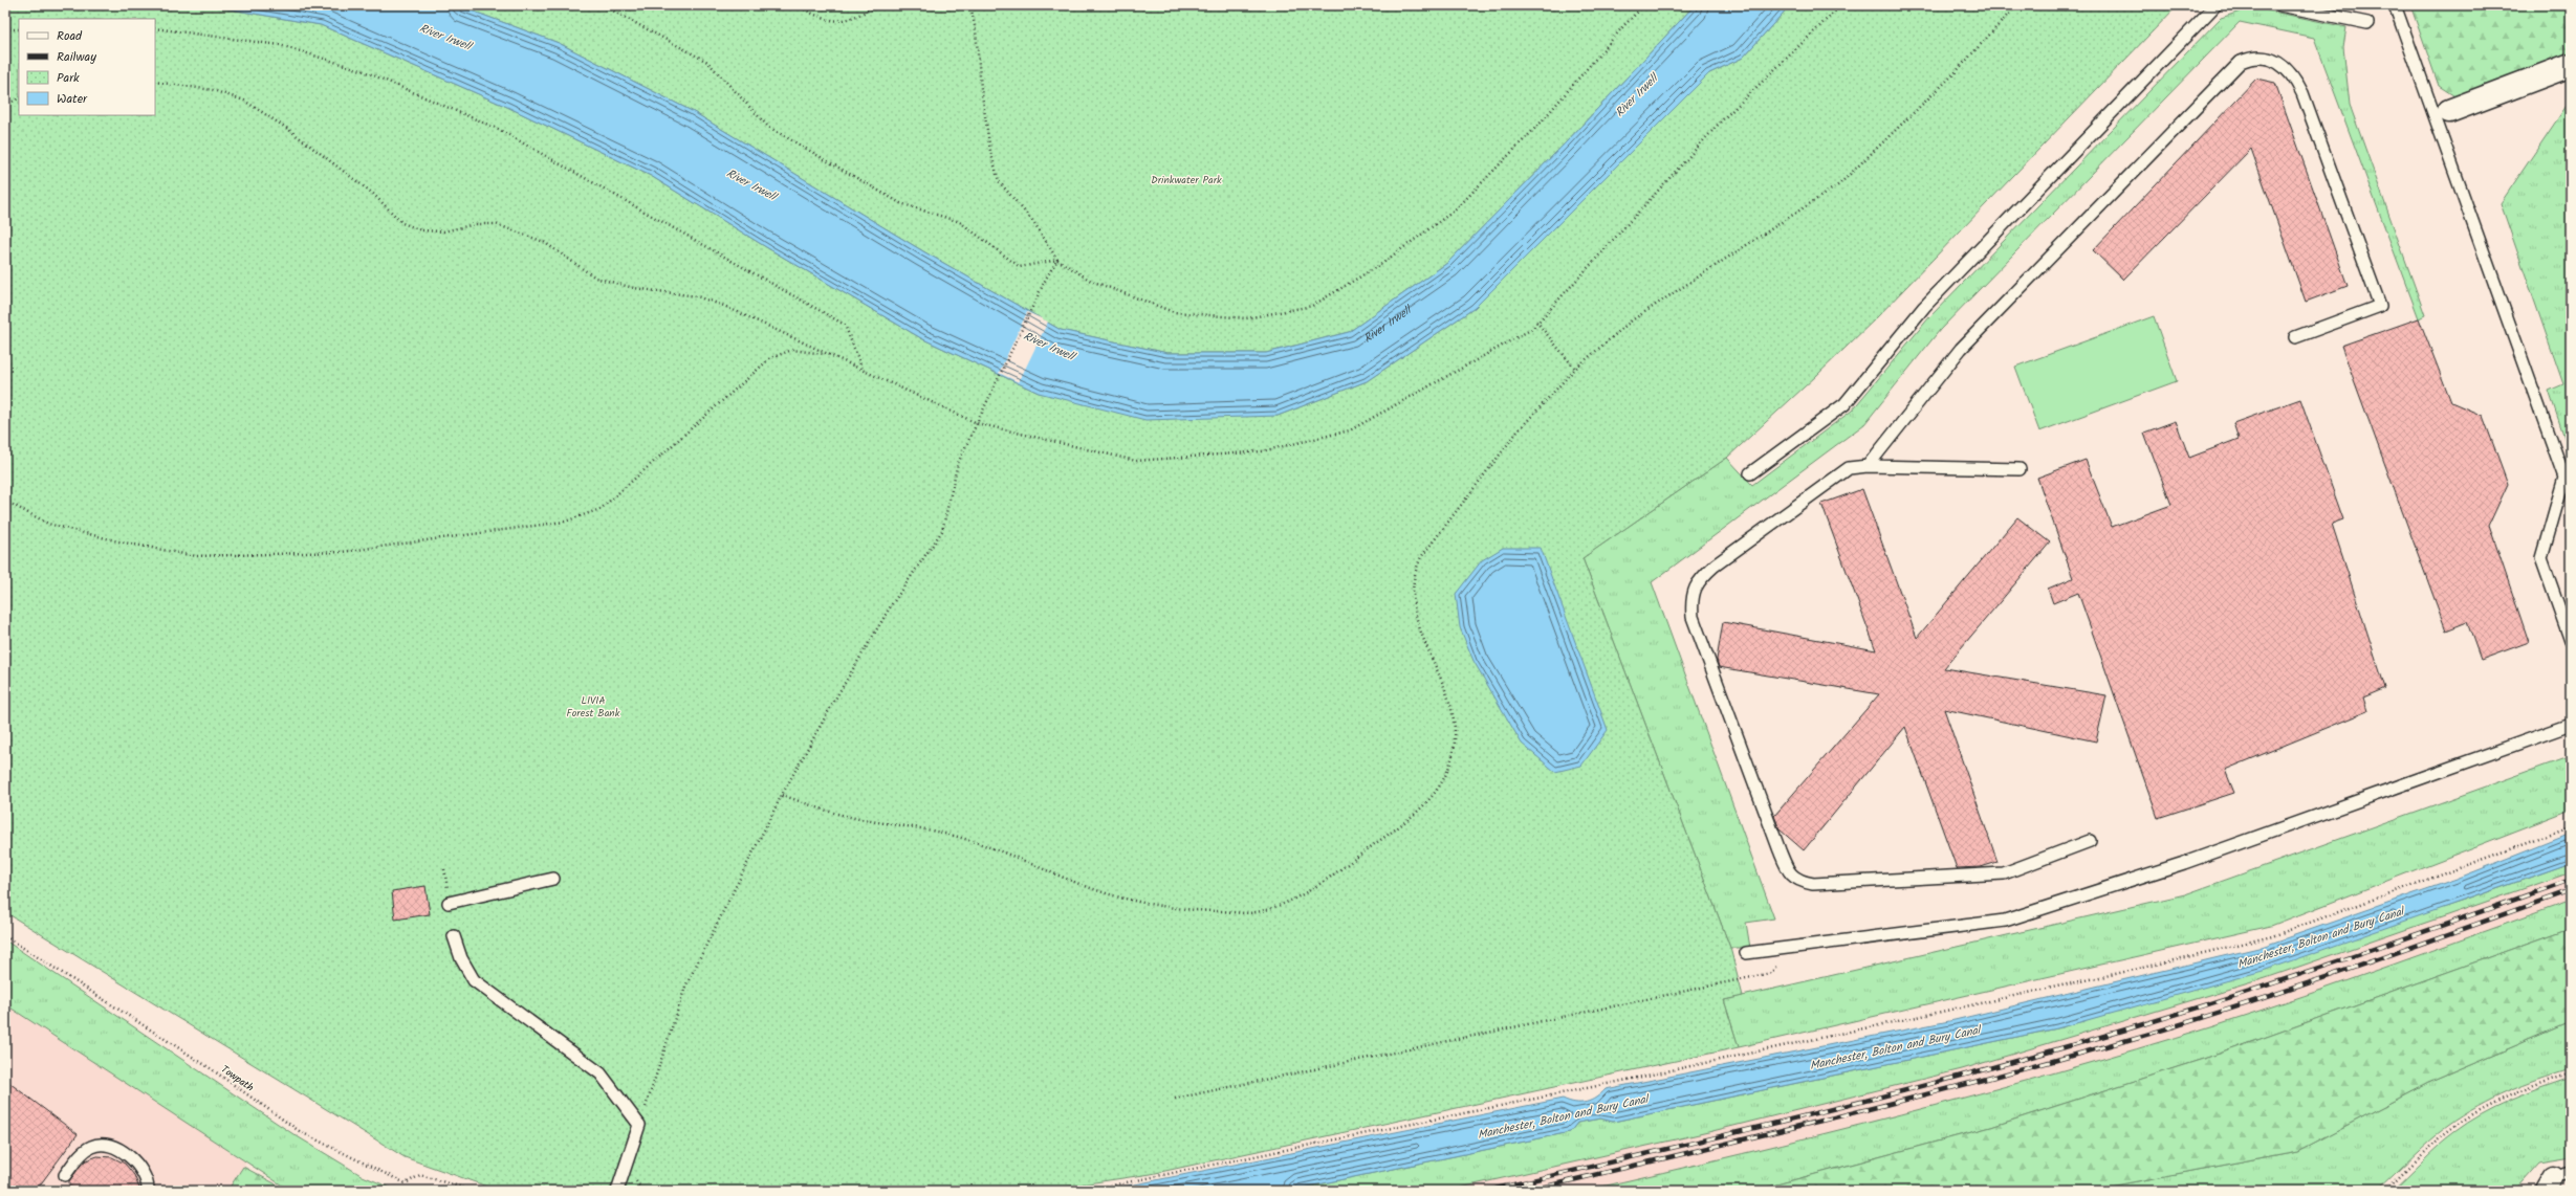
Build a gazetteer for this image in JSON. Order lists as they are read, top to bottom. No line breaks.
{"streets":{"path":["Towpath"]},"water":["River Irwell","Manchester, Bolton and Bury Canal"],"parks":["Drinkwater Park","LIVIA Forest Bank"],"legend":["Road","Railway","Park","Water"]}
